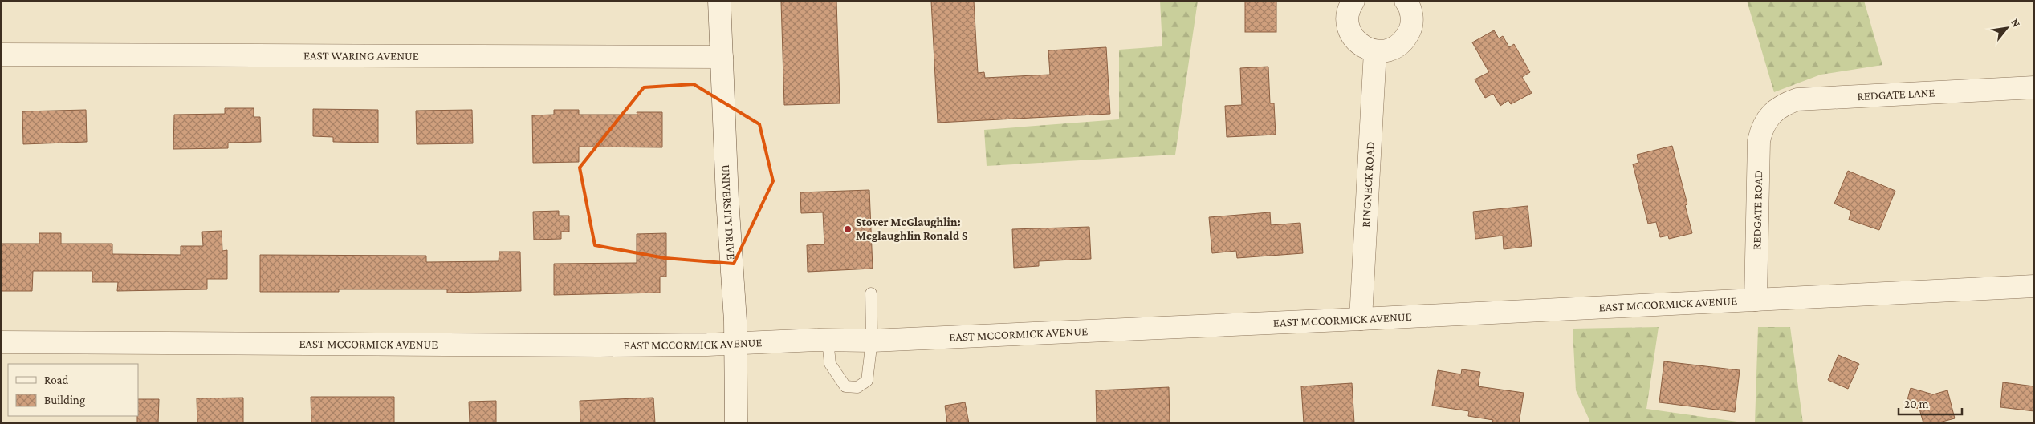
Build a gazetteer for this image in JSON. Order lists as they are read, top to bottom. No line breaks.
{"streets":{"street":["EAST WARING AVENUE","REDGATE LANE","RINGNECK ROAD","REDGATE ROAD","UNIVERSITY DRIVE","EAST MCCORMICK AVENUE"]},"crossings":[["EAST WARING AVENUE","UNIVERSITY DRIVE"],["REDGATE LANE","REDGATE ROAD"],["RINGNECK ROAD","EAST MCCORMICK AVENUE"],["REDGATE ROAD","EAST MCCORMICK AVENUE"],["UNIVERSITY DRIVE","EAST MCCORMICK AVENUE"]],"places":["Stover McGlaughlin: Mcglaughlin Ronald S"],"legend":["Road","Building"],"scale_bar":"20 m","north":"top right"}
